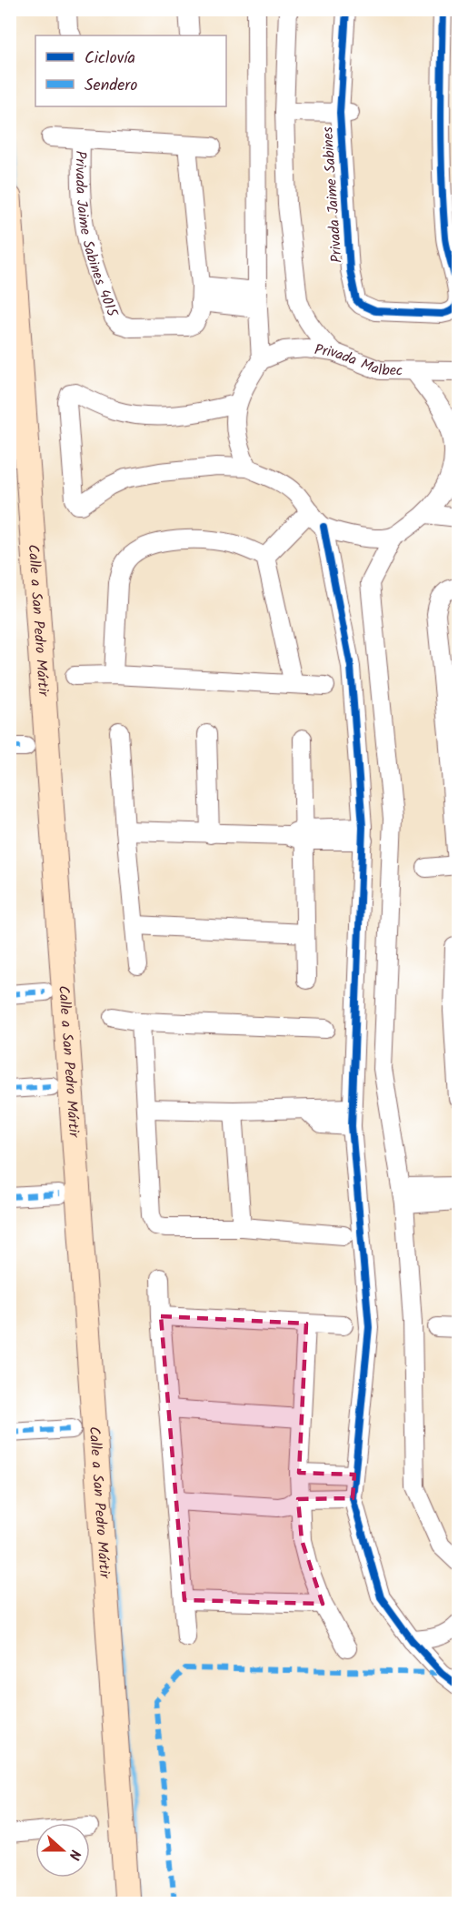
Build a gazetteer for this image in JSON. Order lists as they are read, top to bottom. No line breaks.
{"streets":{"main road":["Calle a San Pedro Mártir"],"street":["Privada Jaime Sabines","Privada Jaime Sabines 4015","Privada Malbec"]},"legend":["Ciclovía","Sendero"],"north":"right"}
